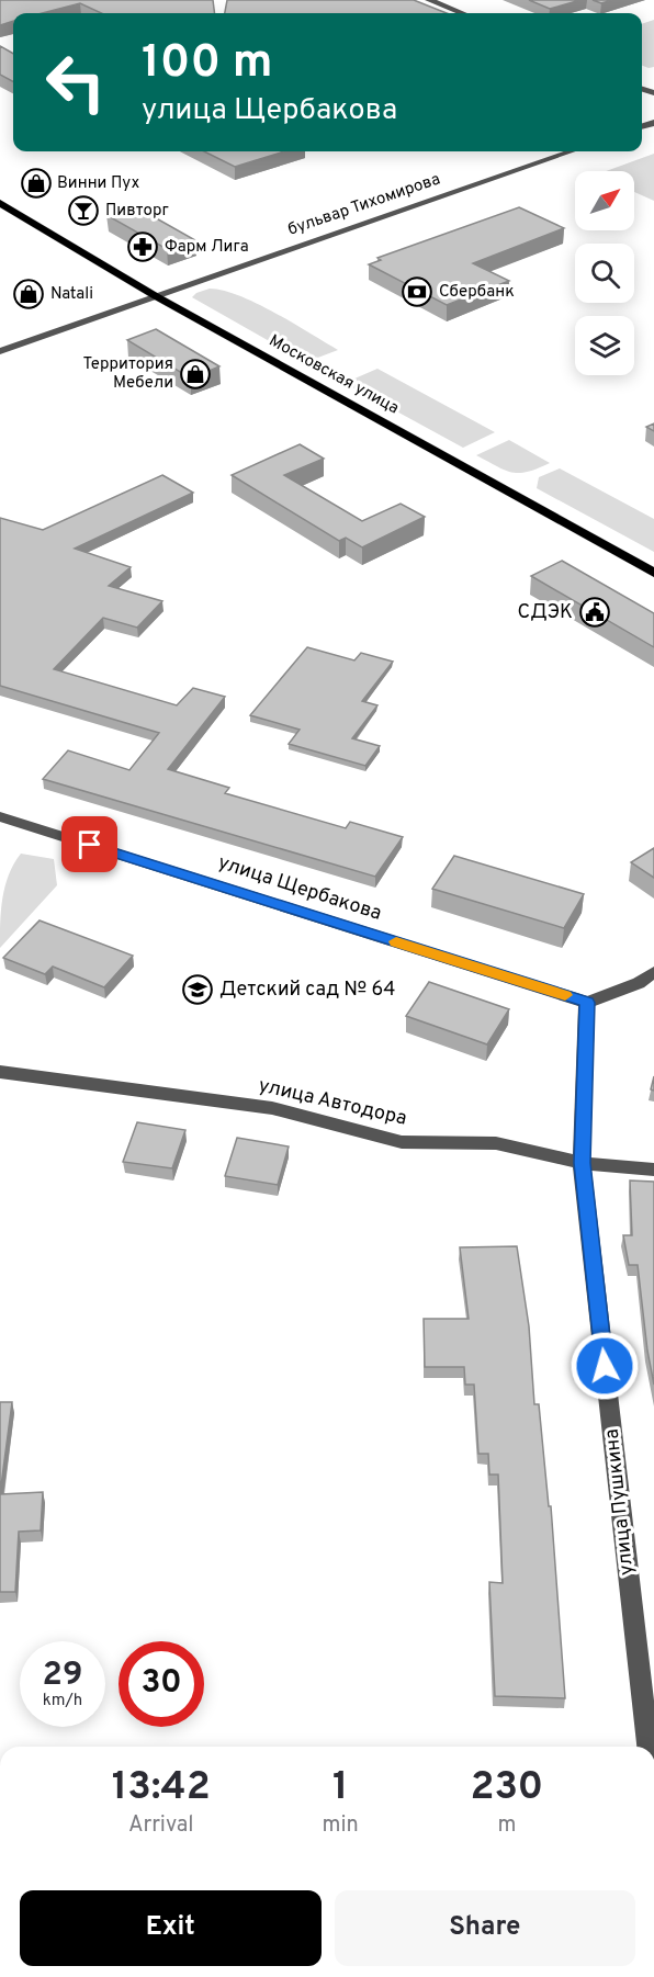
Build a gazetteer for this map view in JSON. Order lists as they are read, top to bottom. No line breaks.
{"streets":{"main road":["Московская улица"],"street":["бульвар Тихомирова","улица Щербакова","улица Автодора","улица Пушкина"]},"crossings":[["бульвар Тихомирова","Московская улица"],["улица Щербакова","улица Пушкина"],["улица Автодора","улица Пушкина"]],"places":{"shop":["Винни Пух","Natali","Территория Мебели"],"bar":["Пивторг"],"pharmacy":["Фарм Лига"],"bank":["Сбербанк"],"public building":["СДЭК"],"school or university":["Детский сад № 64"]},"north":"top right","page":{"turn":["100 m","улица Щербакова"],"speed":"29 km/h","limit":"30","eta":["13:42","Arrival","1","min","230","m"],"buttons":["Exit","Share"]}}
